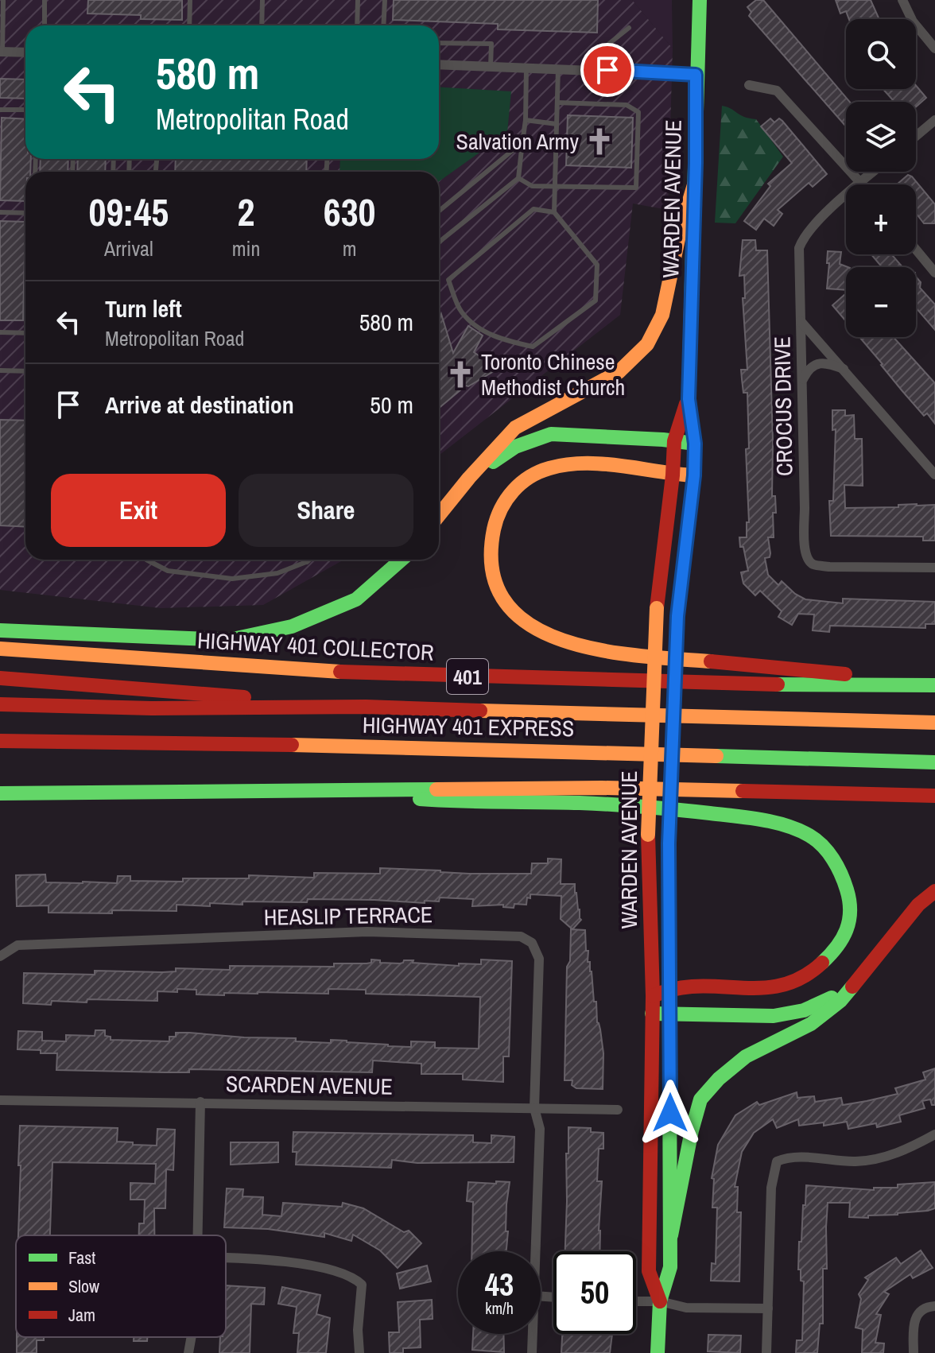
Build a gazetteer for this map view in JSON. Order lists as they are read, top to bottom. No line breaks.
{"streets":{"main road":["WARDEN AVENUE","HIGHWAY 401 COLLECTOR","401","HIGHWAY 401 EXPRESS"],"street":["CROCUS DRIVE","HEASLIP TERRACE","SCARDEN AVENUE"]},"crossings":[["HEASLIP TERRACE","SCARDEN AVENUE"]],"places":{"church":["Salvation Army","Toronto Chinese Methodist Church"]},"legend":["Fast","Slow","Jam"],"page":{"map_buttons":["+","−"],"turn":["580 m","Metropolitan Road"],"eta":["09:45","Arrival","2","min","630","m"],"list":[{"name":"Turn left","note":"Metropolitan Road","value":"580 m"},{"name":"Arrive at destination","value":"50 m"}],"buttons":["Exit","Share"],"speed":"43 km/h","limit":"50"}}
